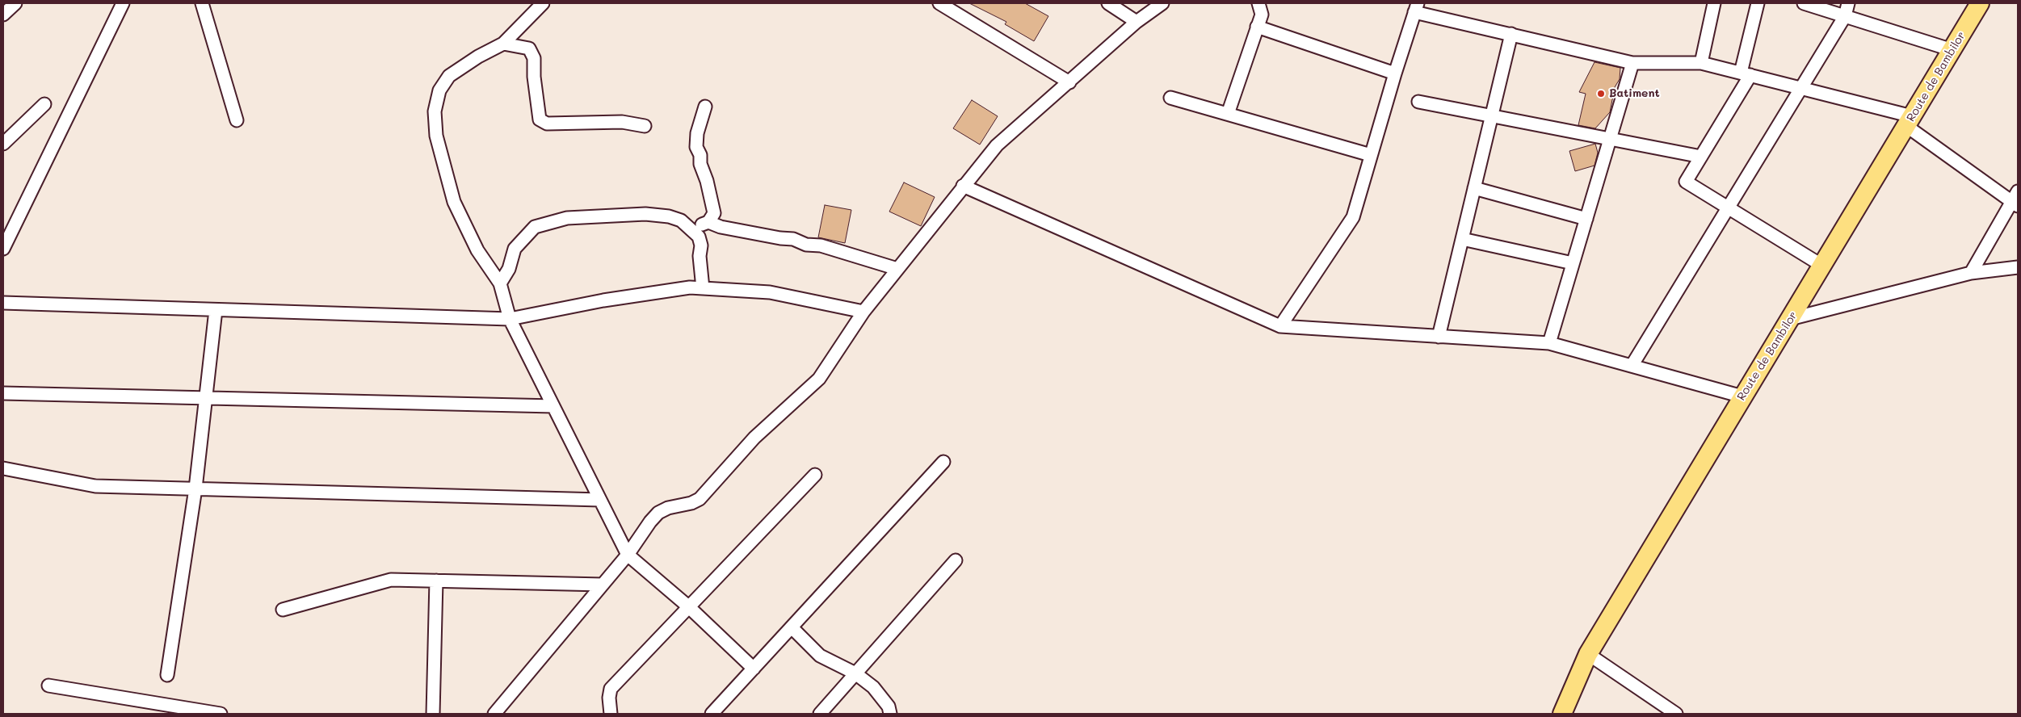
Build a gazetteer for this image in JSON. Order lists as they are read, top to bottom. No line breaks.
{"streets":{"main road":["Route de Bambilor"]},"places":["Batiment"]}
